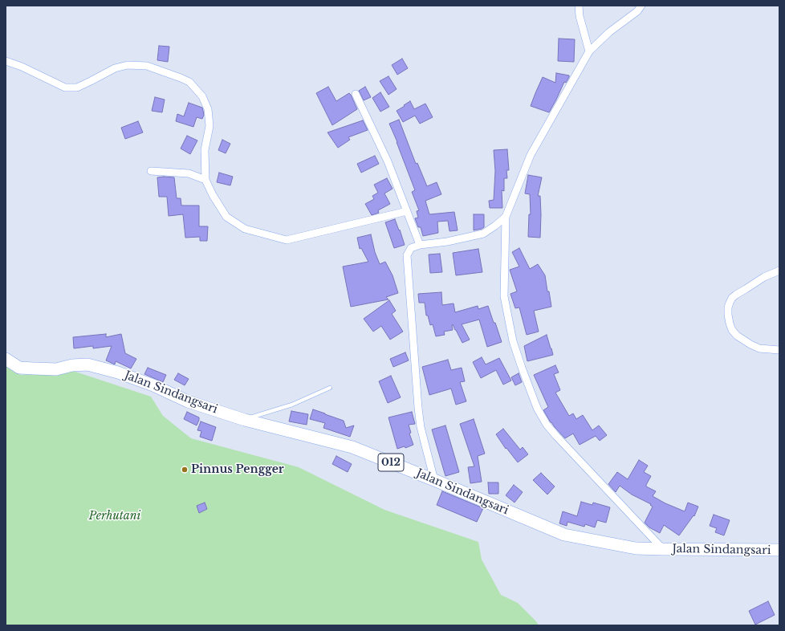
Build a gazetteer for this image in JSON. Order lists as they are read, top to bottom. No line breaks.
{"streets":{"main road":["Jalan Sindangsari","012"]},"parks":["Perhutani"],"places":["Pinnus Pengger"]}
